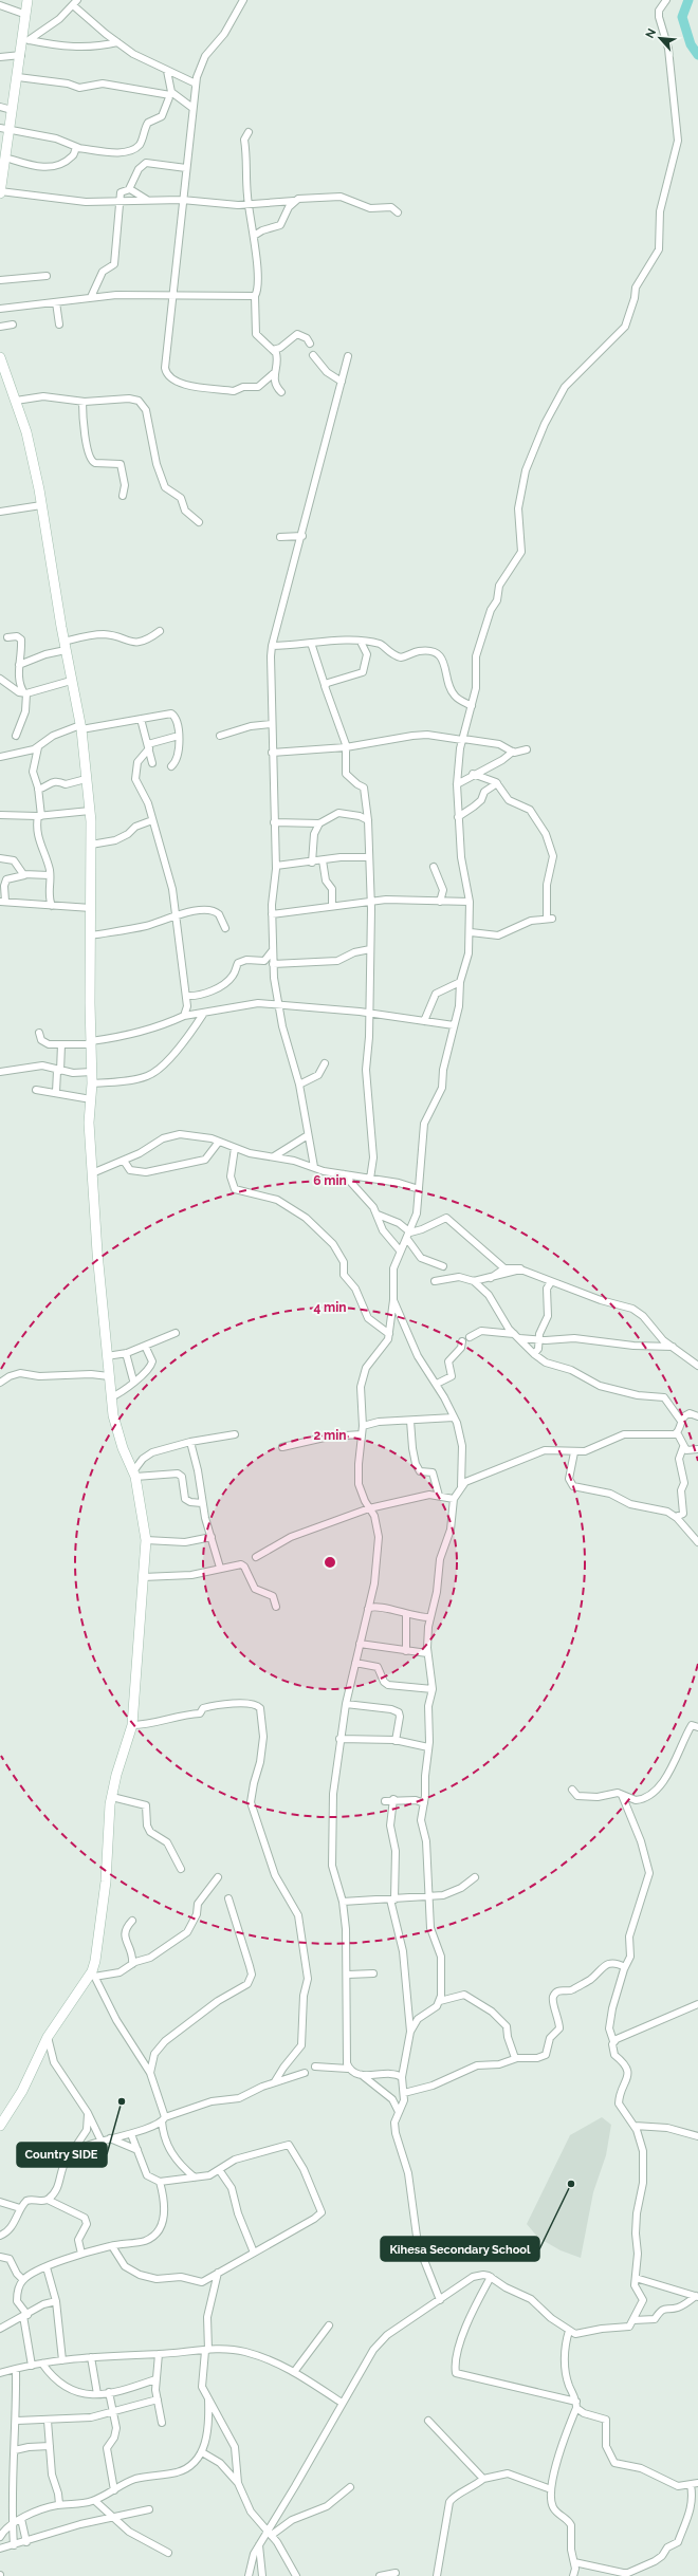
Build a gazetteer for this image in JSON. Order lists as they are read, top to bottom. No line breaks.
{"places":["Country SIDE","Kihesa Secondary School"],"north":"top left","rings":["6 min","4 min","2 min"]}
